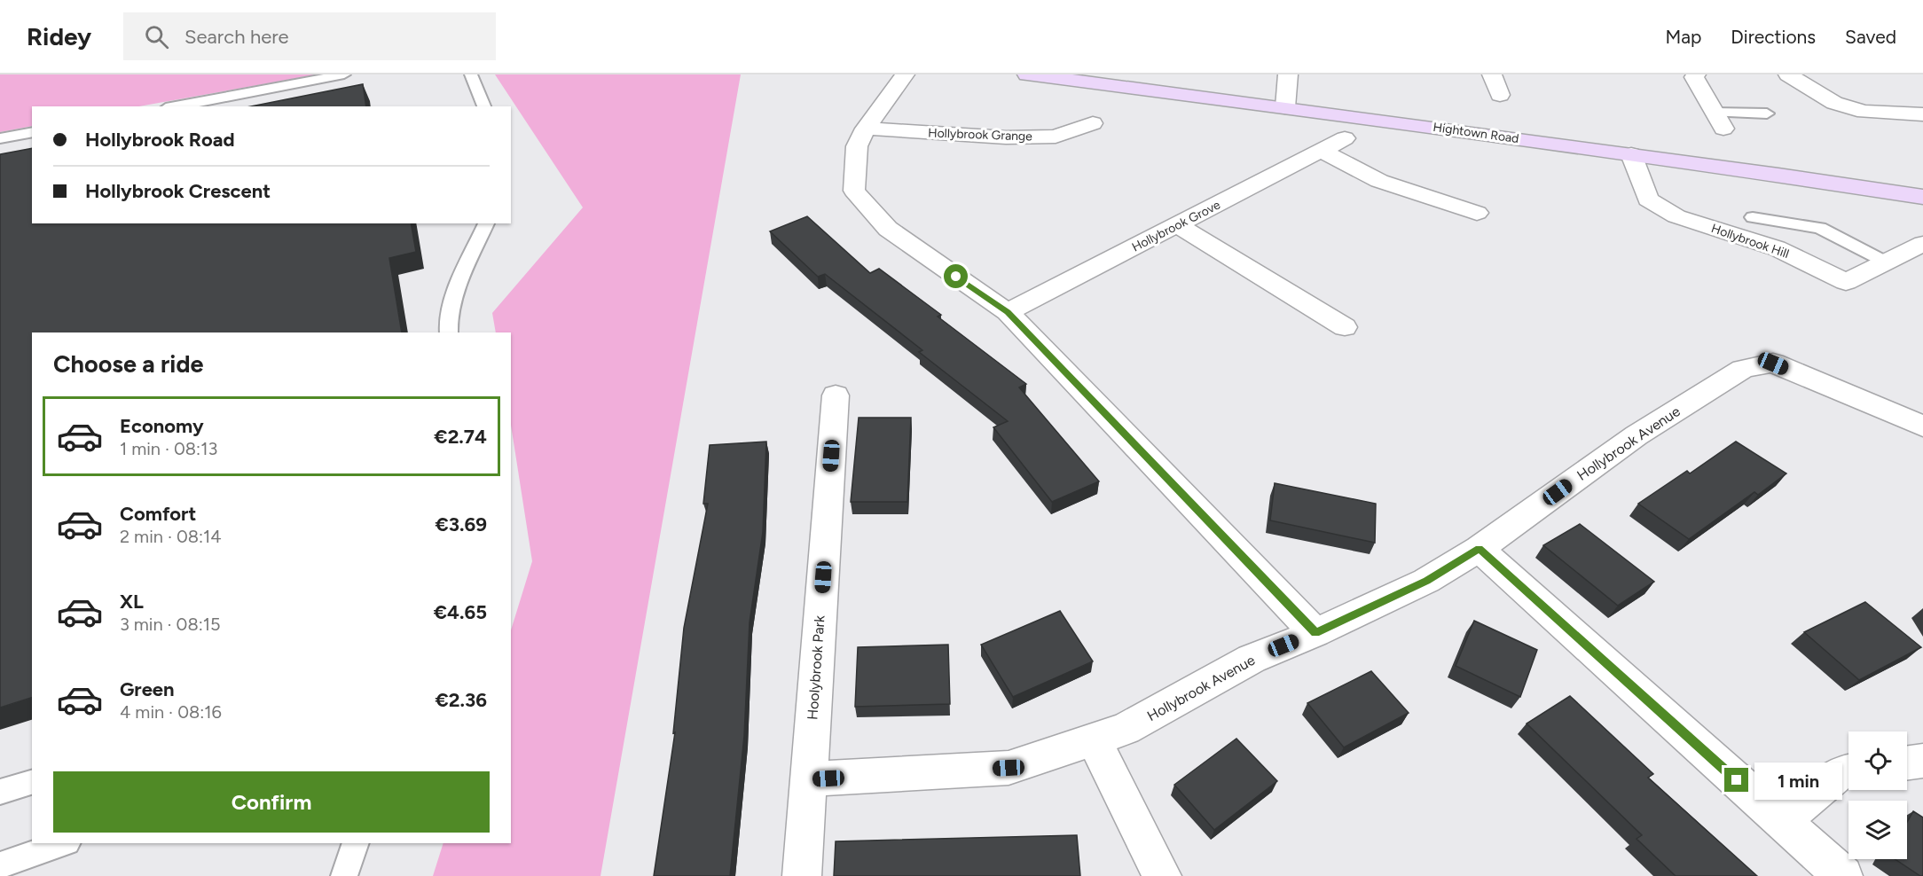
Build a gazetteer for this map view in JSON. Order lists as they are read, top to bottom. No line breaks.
{"streets":{"main road":["Hightown Road"],"street":["Hollybrook Grange","Hollybrook Grove","Hollybrook Hill","Hollybrook Avenue","Hoolybrook Park"]},"crossings":[["Hightown Road","Hollybrook Hill"],["Hollybrook Avenue","Hoolybrook Park"]],"page":{"header":"Ridey","search":"Search here","nav":["Map","Directions","Saved"],"banner":["Hollybrook Road","Hollybrook Crescent"],"heading":"Choose a ride","list":[{"name":"Economy","note":"1 min · 08:13","value":"€2.74"},{"name":"Comfort","note":"2 min · 08:14","value":"€3.69"},{"name":"XL","note":"3 min · 08:15","value":"€4.65"},{"name":"Green","note":"4 min · 08:16","value":"€2.36"}],"buttons":"Confirm","bubble":"1 min"}}
